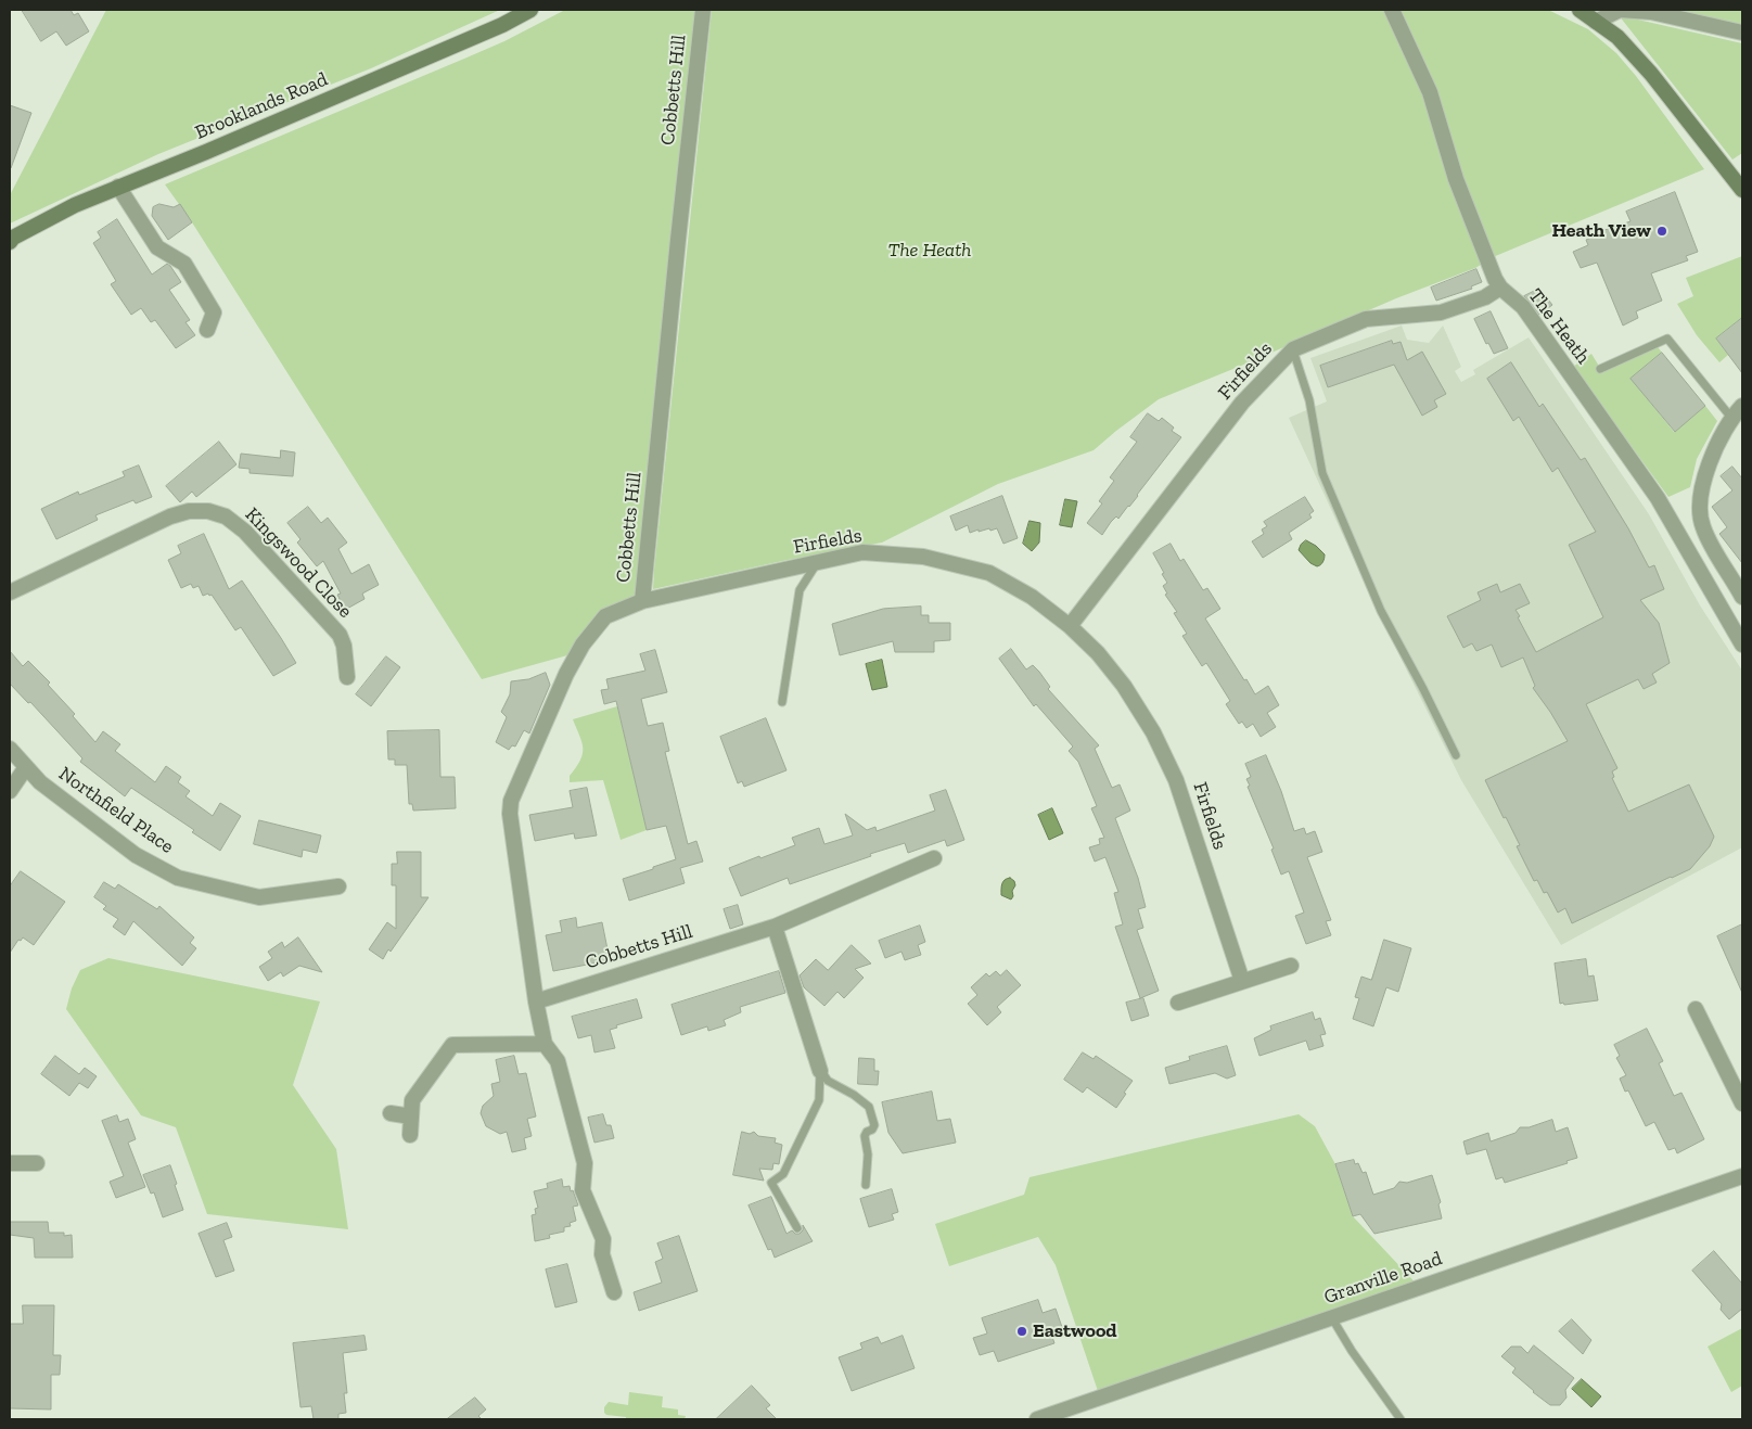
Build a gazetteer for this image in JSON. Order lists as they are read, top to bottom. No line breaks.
{"streets":{"main road":["Brooklands Road"],"street":["Cobbetts Hill","The Heath","Firfields","Kingswood Close","Northfield Place","Granville Road"]},"crossings":[["Cobbetts Hill","Firfields"]],"parks":["The Heath"],"places":["Heath View","Eastwood"]}
